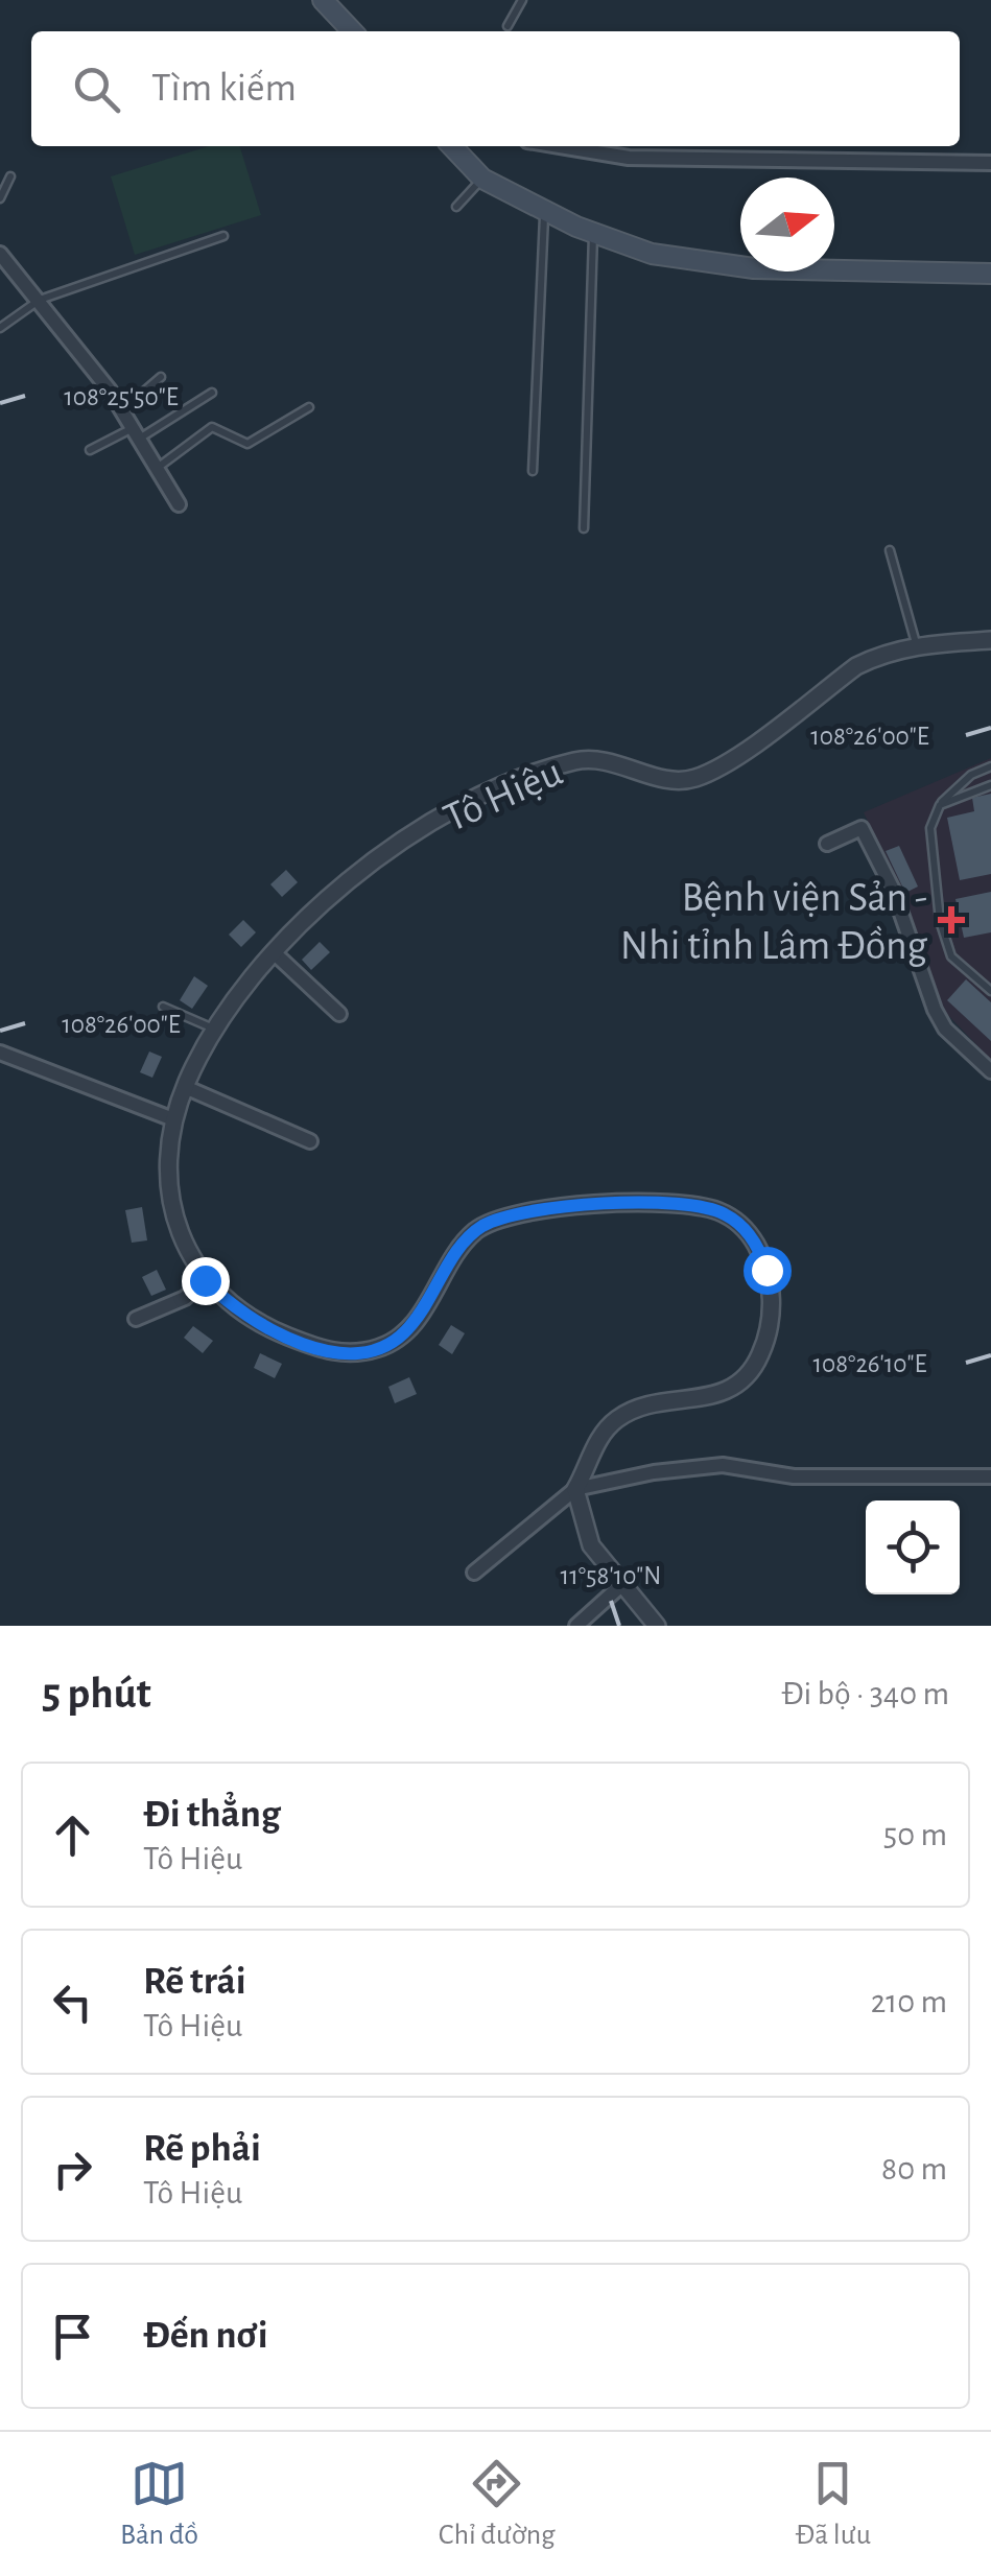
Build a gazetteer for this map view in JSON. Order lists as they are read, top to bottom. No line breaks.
{"streets":{"street":["Tô Hiệu"]},"places":{"health":["Bệnh viện Sản - Nhi tỉnh Lâm Đồng"]},"north":"right","page":{"search":"Tìm kiếm","heading":["5 phút","Đi bộ · 340 m"],"list":[["Đi thẳng","Tô Hiệu","50 m"],["Rẽ trái","Tô Hiệu","210 m"],["Rẽ phải","Tô Hiệu","80 m"],"Đến nơi"],"nav":["Bản đồ","Chỉ đường","Đã lưu"]},"coordinates":["108°25'50\"E","108°26'00\"E","108°26'10\"E","11°58'10\"N"]}
